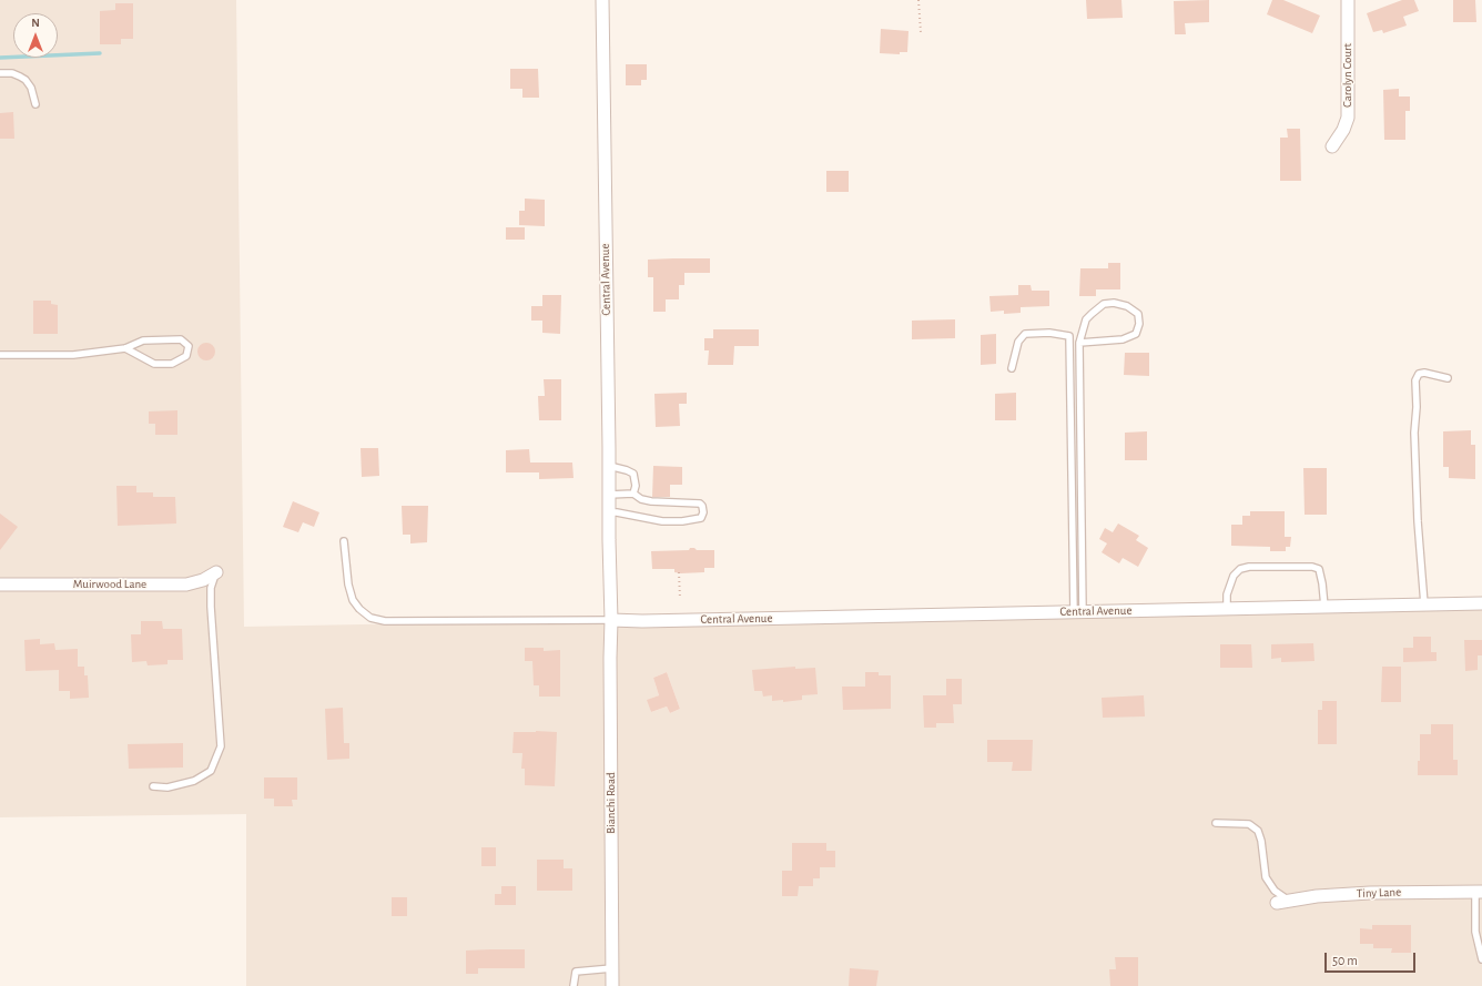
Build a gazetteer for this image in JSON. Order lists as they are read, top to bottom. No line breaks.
{"streets":{"street":["Carolyn Court","Central Avenue","Muirwood Lane","Bianchi Road","Tiny Lane"]},"crossings":[["Central Avenue","Bianchi Road"]],"scale_bar":"50 m","north":"top"}
